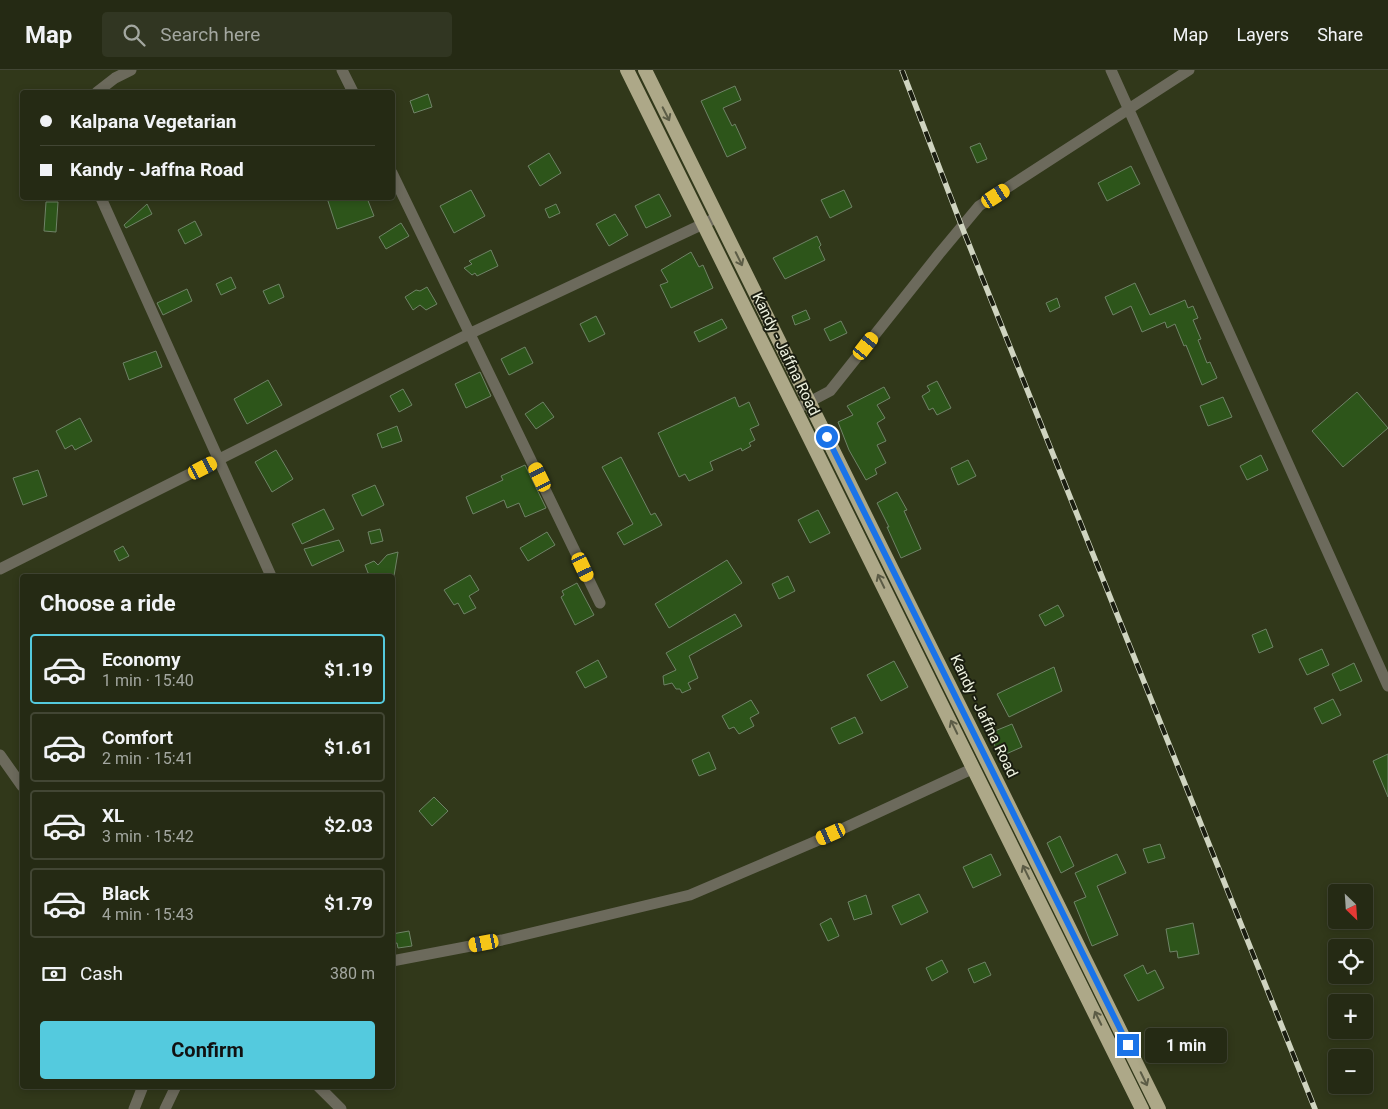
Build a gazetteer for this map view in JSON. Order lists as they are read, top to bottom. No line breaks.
{"streets":{"highway":["Kandy - Jaffna Road"]},"north":"bottom right","page":{"header":"Map","search":"Search here","nav":["Map","Layers","Share"],"banner":["Kalpana Vegetarian","Kandy - Jaffna Road"],"heading":"Choose a ride","list":[{"name":"Economy","note":"1 min · 15:40","value":"$1.19"},{"name":"Comfort","note":"2 min · 15:41","value":"$1.61"},{"name":"XL","note":"3 min · 15:42","value":"$2.03"},{"name":"Black","note":"4 min · 15:43","value":"$1.79"}],"map_buttons":["+","−"],"pay":["Cash","380 m"],"buttons":"Confirm","bubble":"1 min"}}
